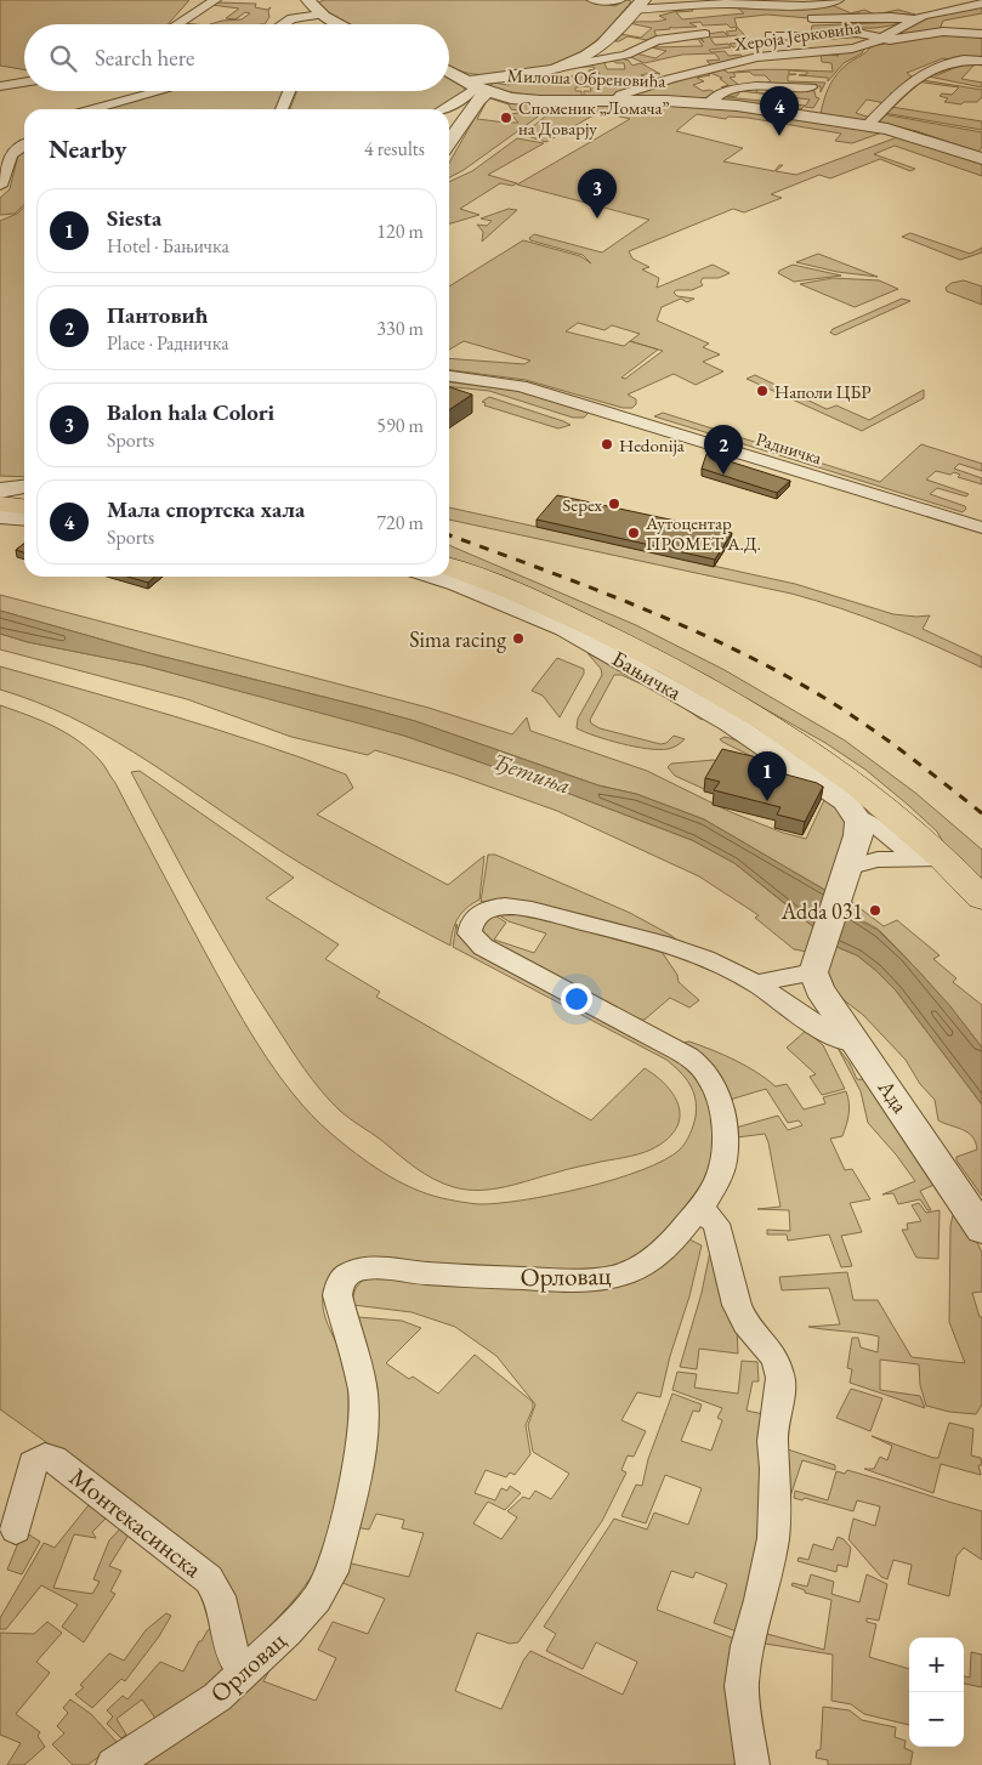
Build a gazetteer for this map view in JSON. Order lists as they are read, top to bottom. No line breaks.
{"streets":{"street":["Хероја Јерковића","Милоша Обреновића","Радничка","Бањичка","Ада","Орловац","Монтекасинска"]},"crossings":[["Хероја Јерковића","Милоша Обреновића"],["Ада","Орловац"],["Орловац","Монтекасинска"]],"water":["Ђетиња"],"places":["Споменик „Ломача” на Доварју","Наполи ЦБР","Hedonija","Sepex","Аутоцентар ПРОМЕТ А.Д.","Sima racing","Adda 031"],"page":{"search":"Search here","pins":["4","3","2","1"],"heading":["Nearby","4 results"],"list":[{"mark":"1","name":"Siesta","note":"Hotel · Бањичка","value":"120 m"},{"mark":"2","name":"Пантовић","note":"Place · Радничка","value":"330 m"},{"mark":"3","name":"Balon hala Colori","note":"Sports","value":"590 m"},{"mark":"4","name":"Мала спортска хала","note":"Sports","value":"720 m"}],"map_buttons":["+","−"]}}
